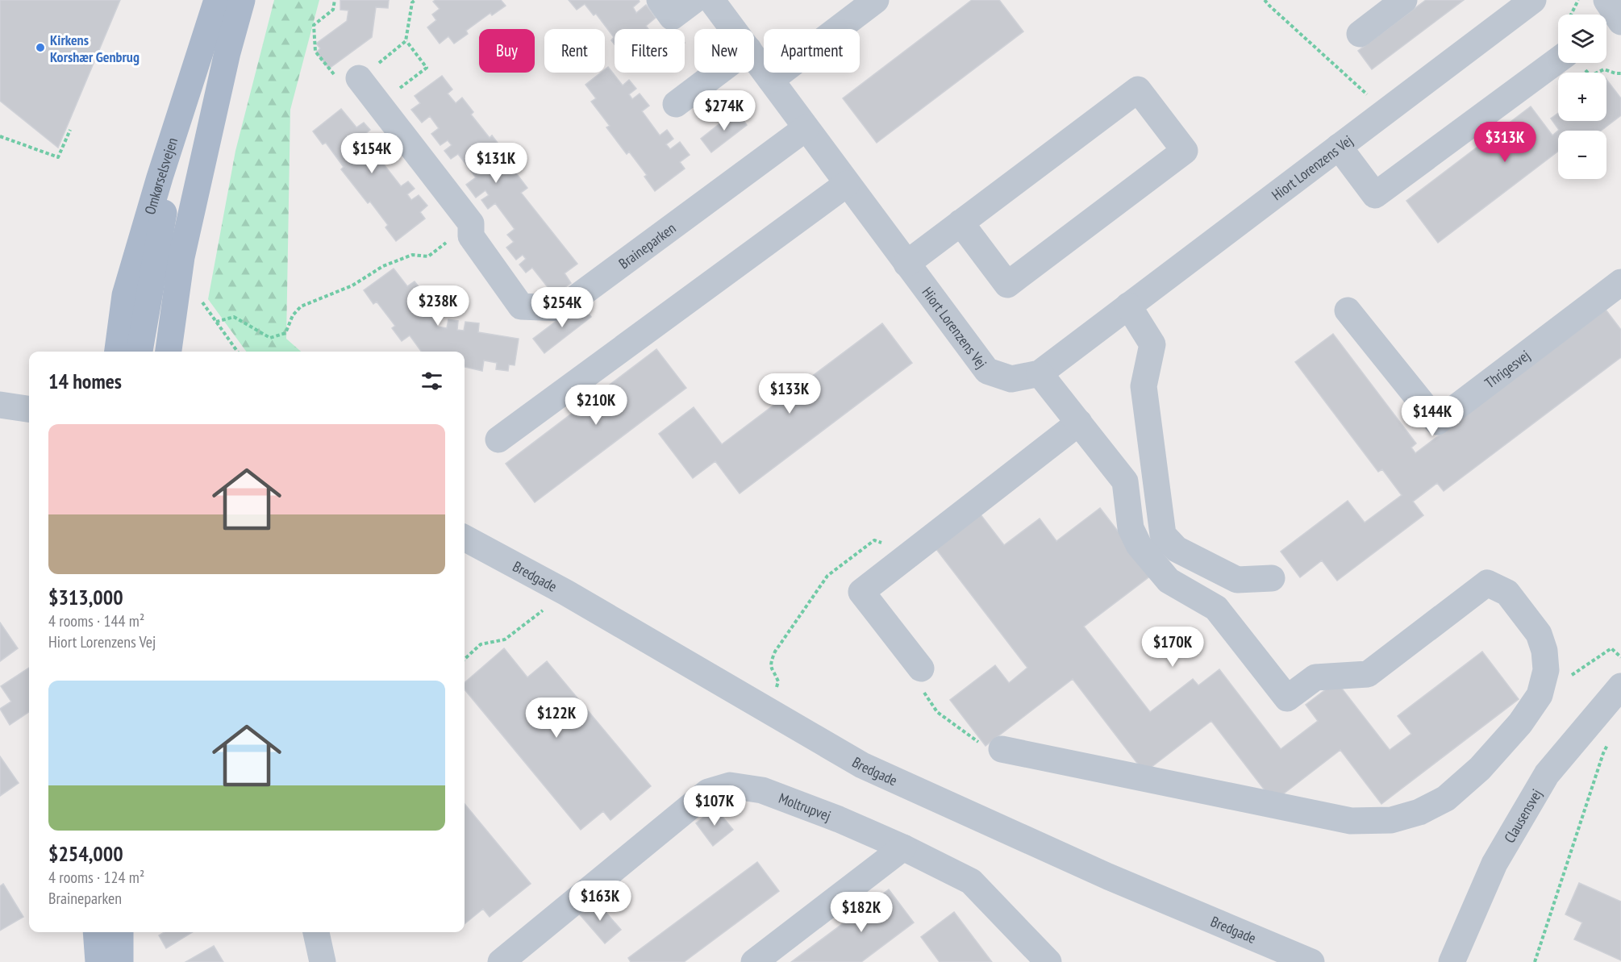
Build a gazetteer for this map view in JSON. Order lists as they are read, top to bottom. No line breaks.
{"streets":{"main road":["Omkørselsvejen"],"street":["Hiort Lorenzens Vej","Braineparken","Thrigesvej","Bredgade","Moltrupvej","Clausensvej"]},"places":["Kirkens Korshær Genbrug"],"page":{"map_buttons":["+","−"],"chip":["Buy","Rent","Filters","New","Apartment"],"price":["$274K","$313K","$154K","$131K","$238K","$254K","$133K","$210K","$144K","$170K","$122K","$107K","$163K","$182K"],"heading":"14 homes","list":[{"name":"$313,000","note":"4 rooms · 144 m² · Hiort Lorenzens Vej"},{"name":"$254,000","note":"4 rooms · 124 m² · Braineparken"}]}}
